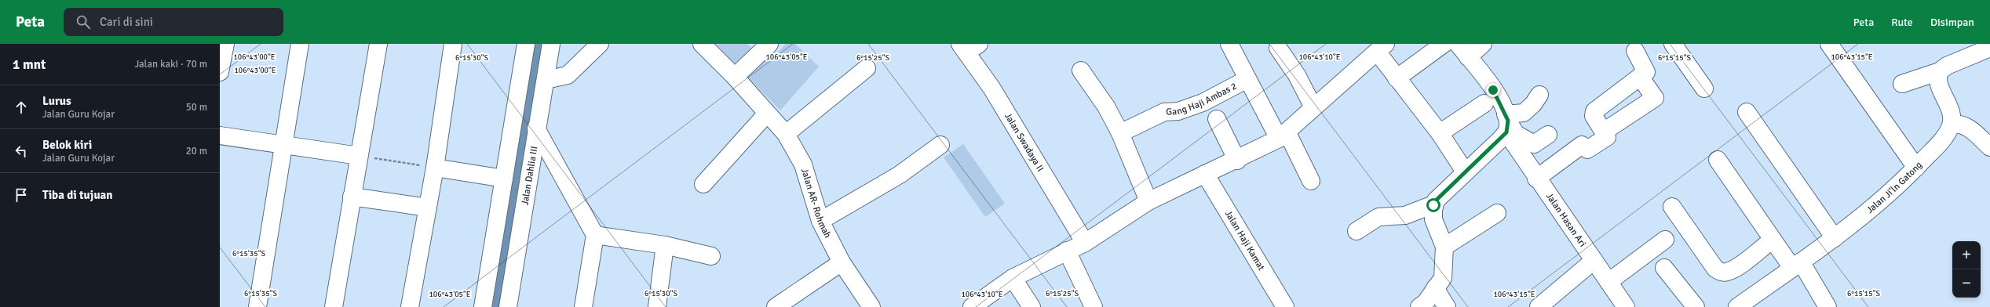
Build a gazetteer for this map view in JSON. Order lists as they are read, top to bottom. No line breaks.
{"streets":{"street":["Gang Haji Ambas 2","Jalan Swadaya II","Jalan Dahlia III","Jalan Ji'ln Gatong","Jalan AR- Rohmah","Jalan Hasan Ari","Jalan Haji Kamat"]},"page":{"header":"Peta","search":"Cari di sini","nav":["Peta","Rute","Disimpan"],"heading":["1 mnt","Jalan kaki · 70 m"],"list":[["Lurus","Jalan Guru Kojar","50 m"],["Belok kiri","Jalan Guru Kojar","20 m"],"Tiba di tujuan"],"map_buttons":["+","−"]},"coordinates":["106°43'00\"E","106°43'05\"E","106°43'10\"E","106°43'15\"E","6°15'30\"S","6°15'25\"S","6°15'15\"S","6°15'35\"S"]}
